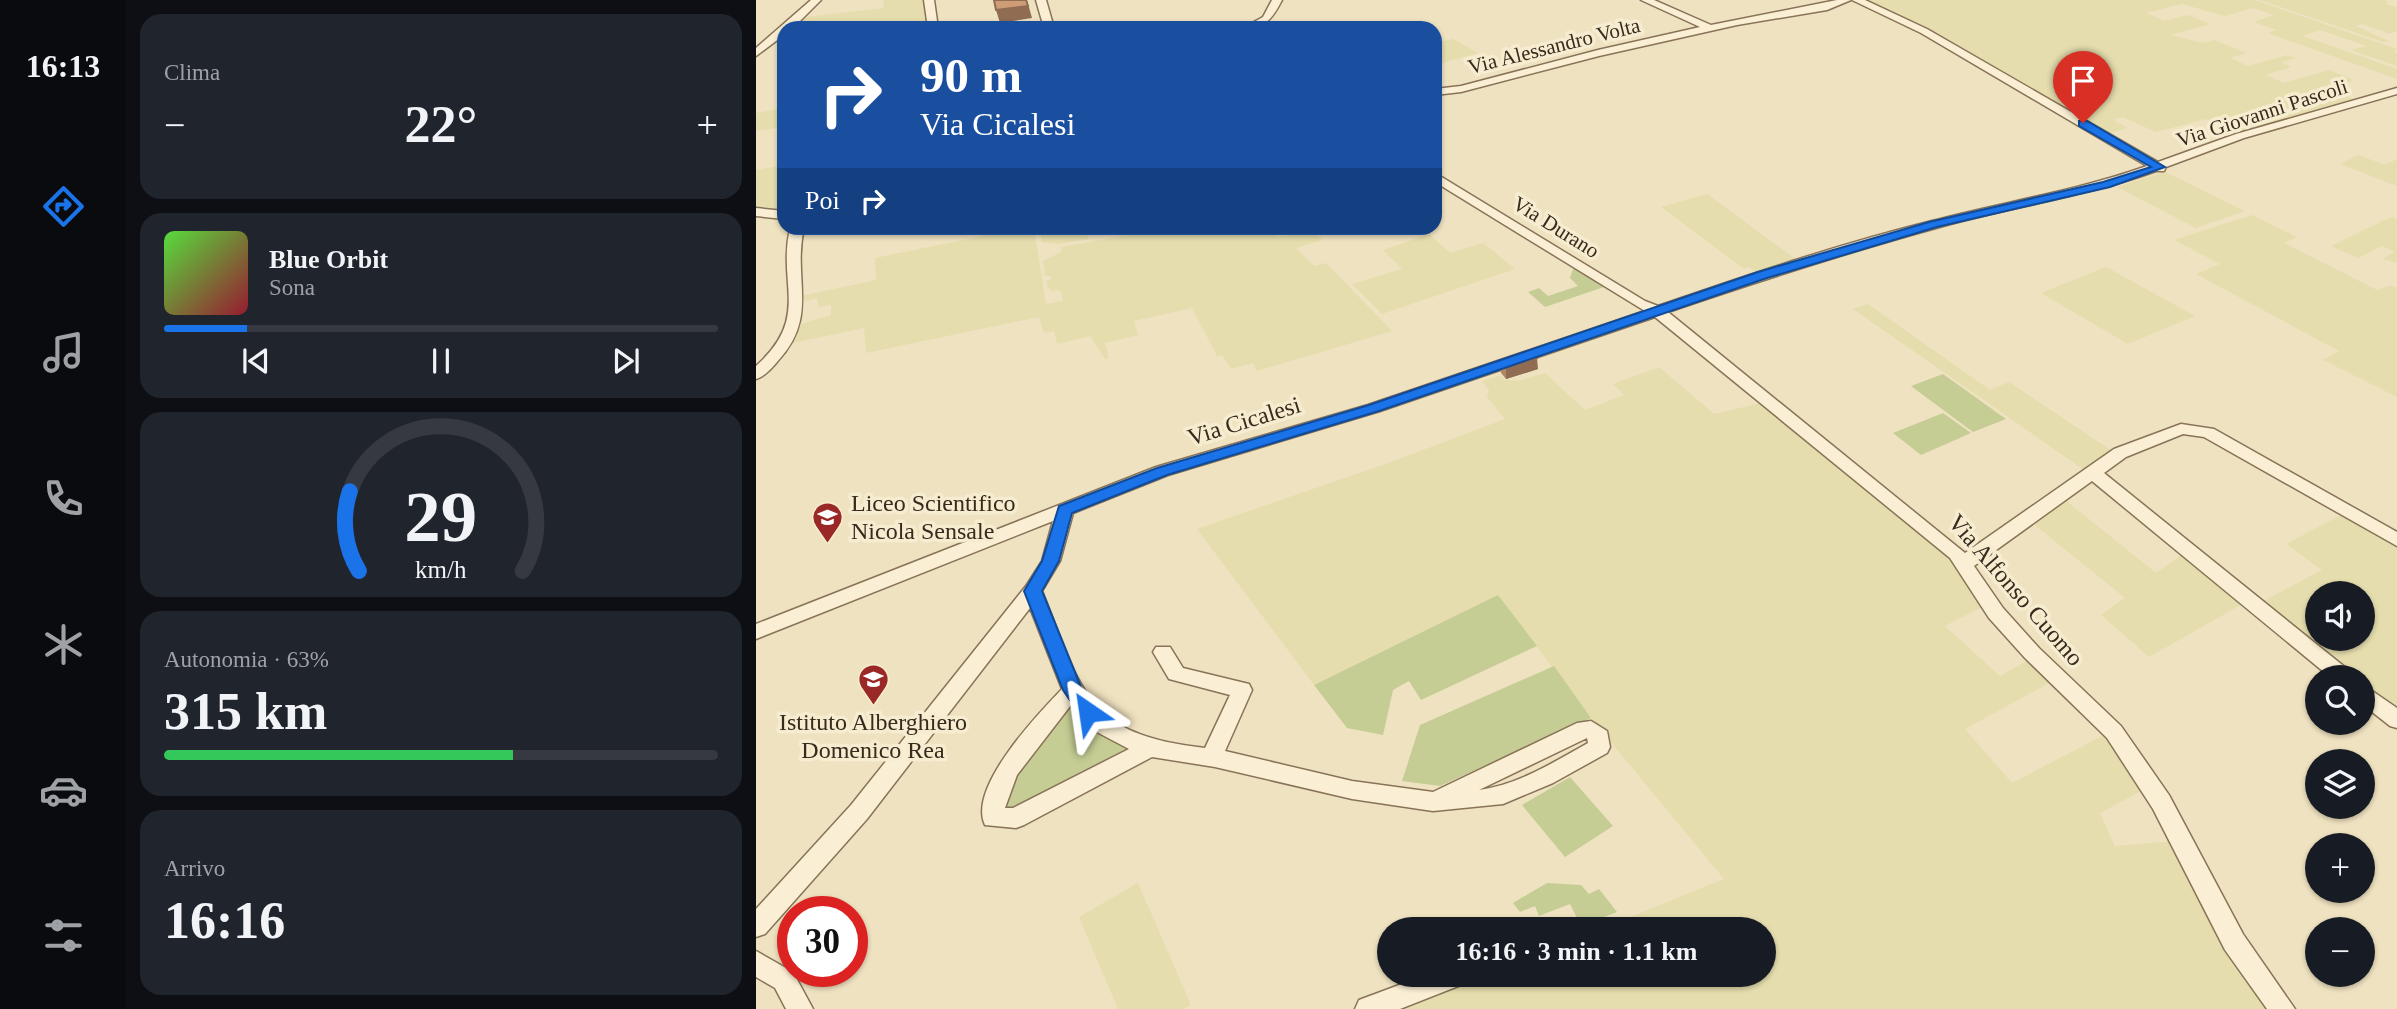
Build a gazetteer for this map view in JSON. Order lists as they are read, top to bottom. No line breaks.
{"streets":{"street":["Via Alessandro Volta","Via Giovanni Pascoli","Via Durano","Via Cicalesi","Via Alfonso Cuomo"]},"crossings":[["Via Giovanni Pascoli","Via Durano"],["Via Giovanni Pascoli","Via Cicalesi"],["Via Giovanni Pascoli","Via Alfonso Cuomo"],["Via Durano","Via Cicalesi"],["Via Durano","Via Alfonso Cuomo"],["Via Cicalesi","Via Alfonso Cuomo"]],"places":{"school or university":["Liceo Scientifico Nicola Sensale","Istituto Alberghiero Domenico Rea"]},"page":{"tabs":"16:13","tile":["Clima",["Autonomia · 63%","315 km"],["Arrivo","16:16"]],"turn":["90 m","Via Cicalesi"],"heat":["−","22°","+"],"then":"Poi","song":["Blue Orbit","Sona"],"map_buttons":["+","−"],"limit":"30","trip":"16:16 · 3 min · 1.1 km","gauge":["29","km/h"]}}
